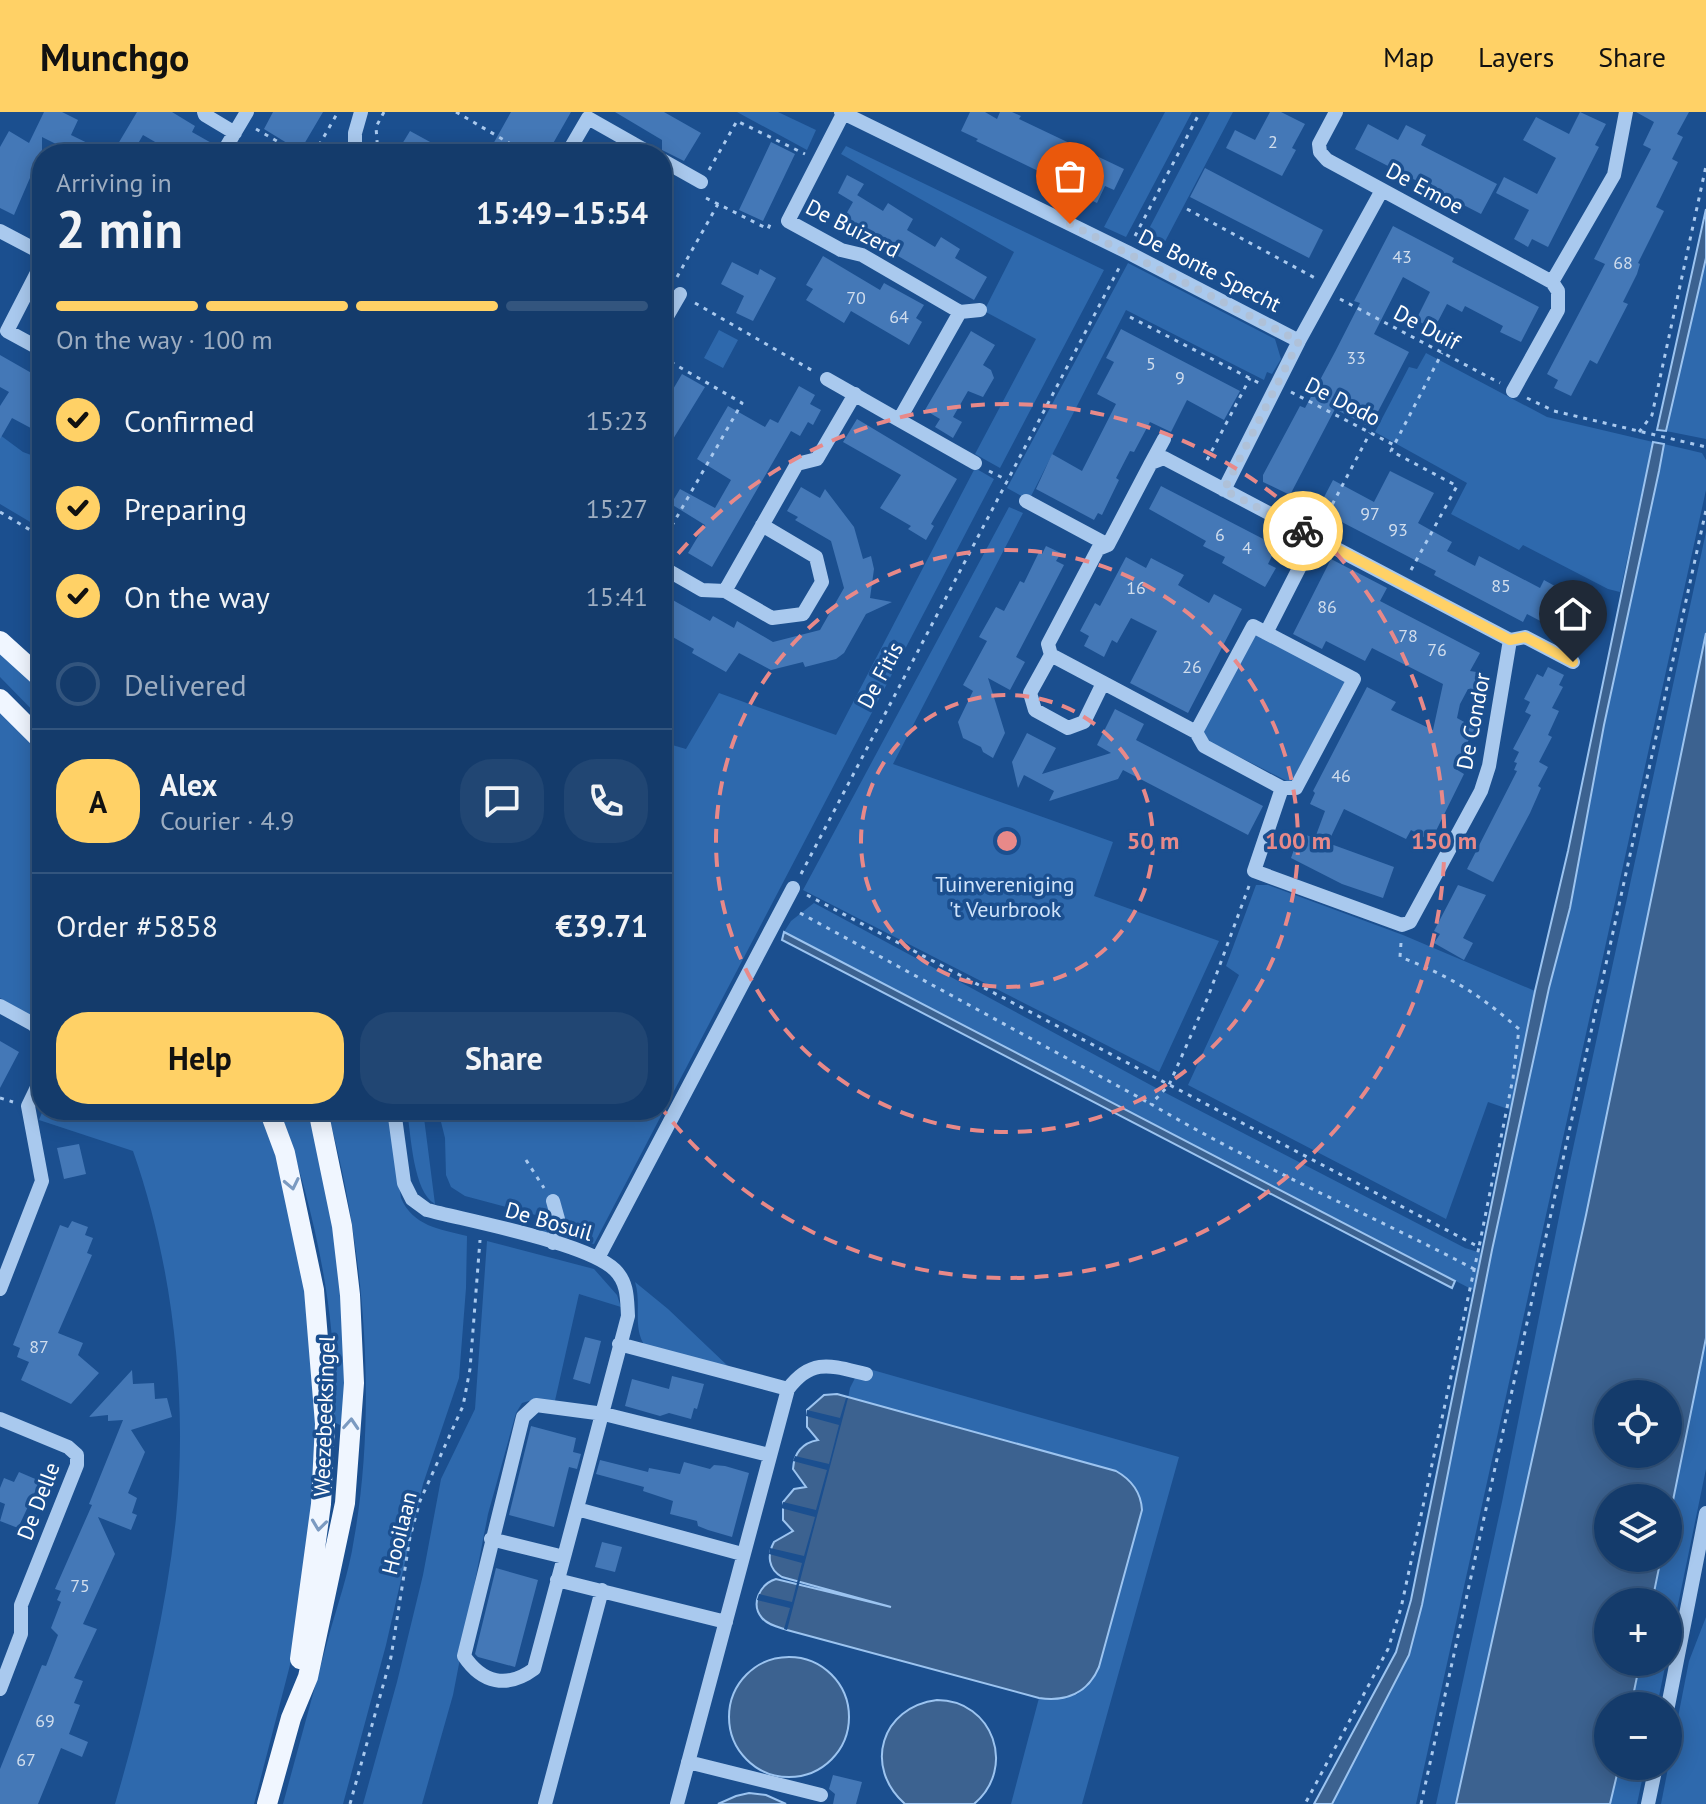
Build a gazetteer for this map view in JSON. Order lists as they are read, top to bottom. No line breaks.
{"streets":{"main road":["Weezebeeksingel"],"street":["De Emoe","De Buizerd","De Bonte Specht","De Condor","De Bosuil","De Delle"],"path":["De Duif","De Dodo","De Fitis","Hooilaan"]},"crossings":[["De Buizerd","De Bonte Specht"],["De Bonte Specht","De Fitis"],["De Duif","De Dodo"],["De Bosuil","Hooilaan"]],"parks":["Tuinvereniging 't Veurbrook"],"house_numbers":["2","43","68","70","64","33","5","9","97","93","6","4","85","16","86","78","76","26","46","87","75","69","67"],"page":{"header":"Munchgo","nav":["Map","Layers","Share"],"heading":["2 min","Arriving in","15:49–15:54"],"panel":["Alex","Courier · 4.9","Order #5858","€39.71"],"bar":"On the way · 100 m","list":[["Confirmed","15:23"],["Preparing","15:27"],["On the way","15:41"],"Delivered"],"round":"A","buttons":["Help","Share"],"map_buttons":["+","−"]},"rings":["50 m","100 m","150 m"]}
